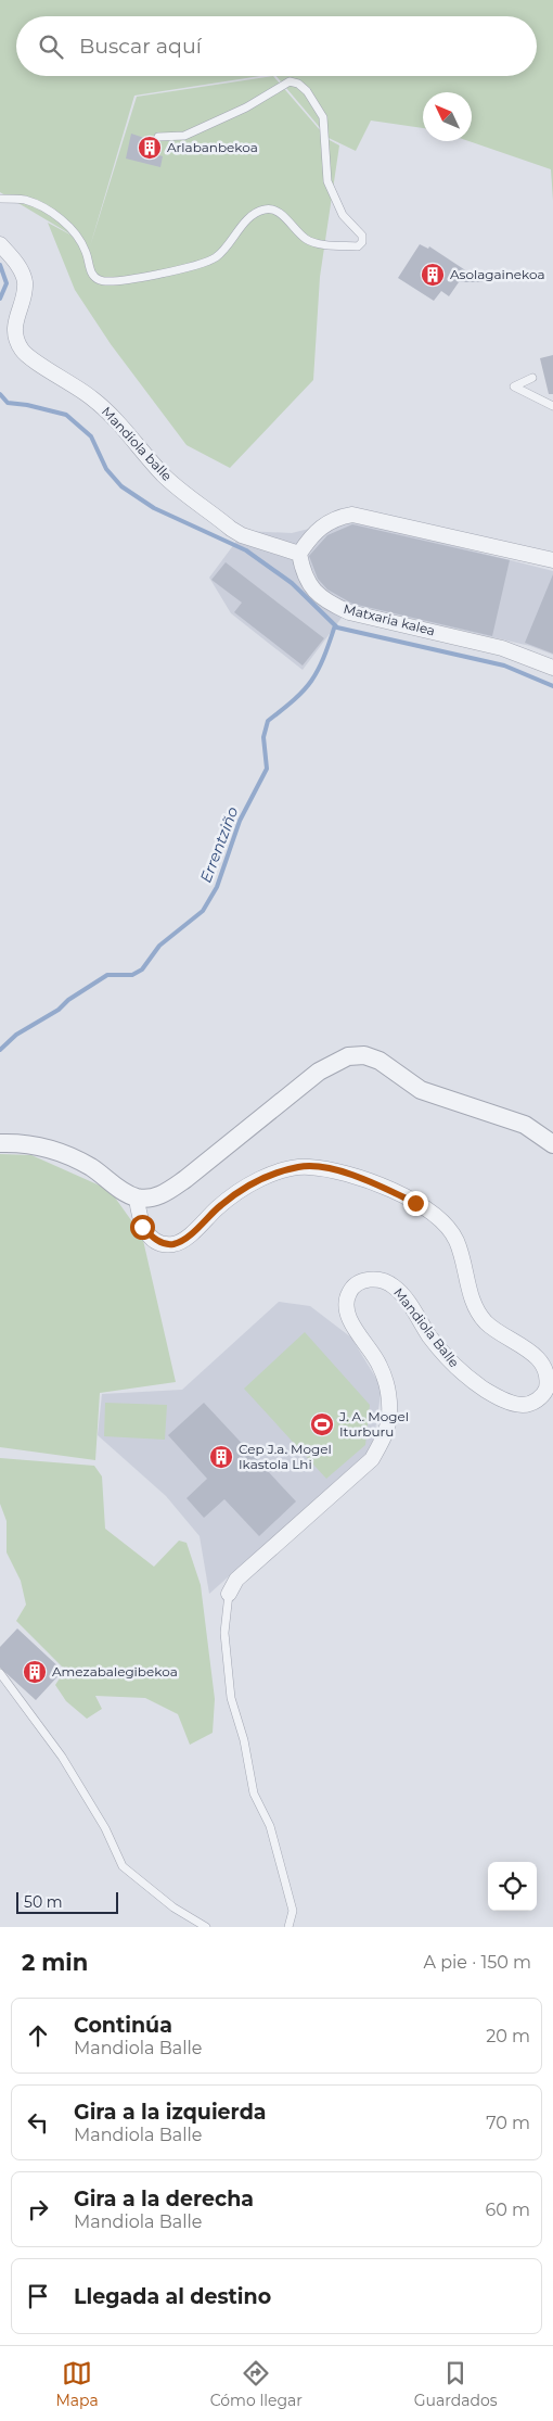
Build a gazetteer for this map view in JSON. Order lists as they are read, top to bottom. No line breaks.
{"streets":{"street":["Mandiola balle","Matxaria kalea","Mandiola Balle"]},"crossings":[["Mandiola balle","Matxaria kalea"]],"water":["Errentziño"],"places":{"building":["Arlabanbekoa","Asolagainekoa","Cep J.a. Mogel Ikastola Lhi","Amezabalegibekoa"],"sports":["J. A. Mogel Iturburu"]},"scale_bar":"50 m","north":"top left","page":{"search":"Buscar aquí","scale":"50 m","heading":["2 min","A pie · 150 m"],"list":[["Continúa","Mandiola Balle","20 m"],["Gira a la izquierda","Mandiola Balle","70 m"],["Gira a la derecha","Mandiola Balle","60 m"],"Llegada al destino"],"nav":["Mapa","Cómo llegar","Guardados"]}}
